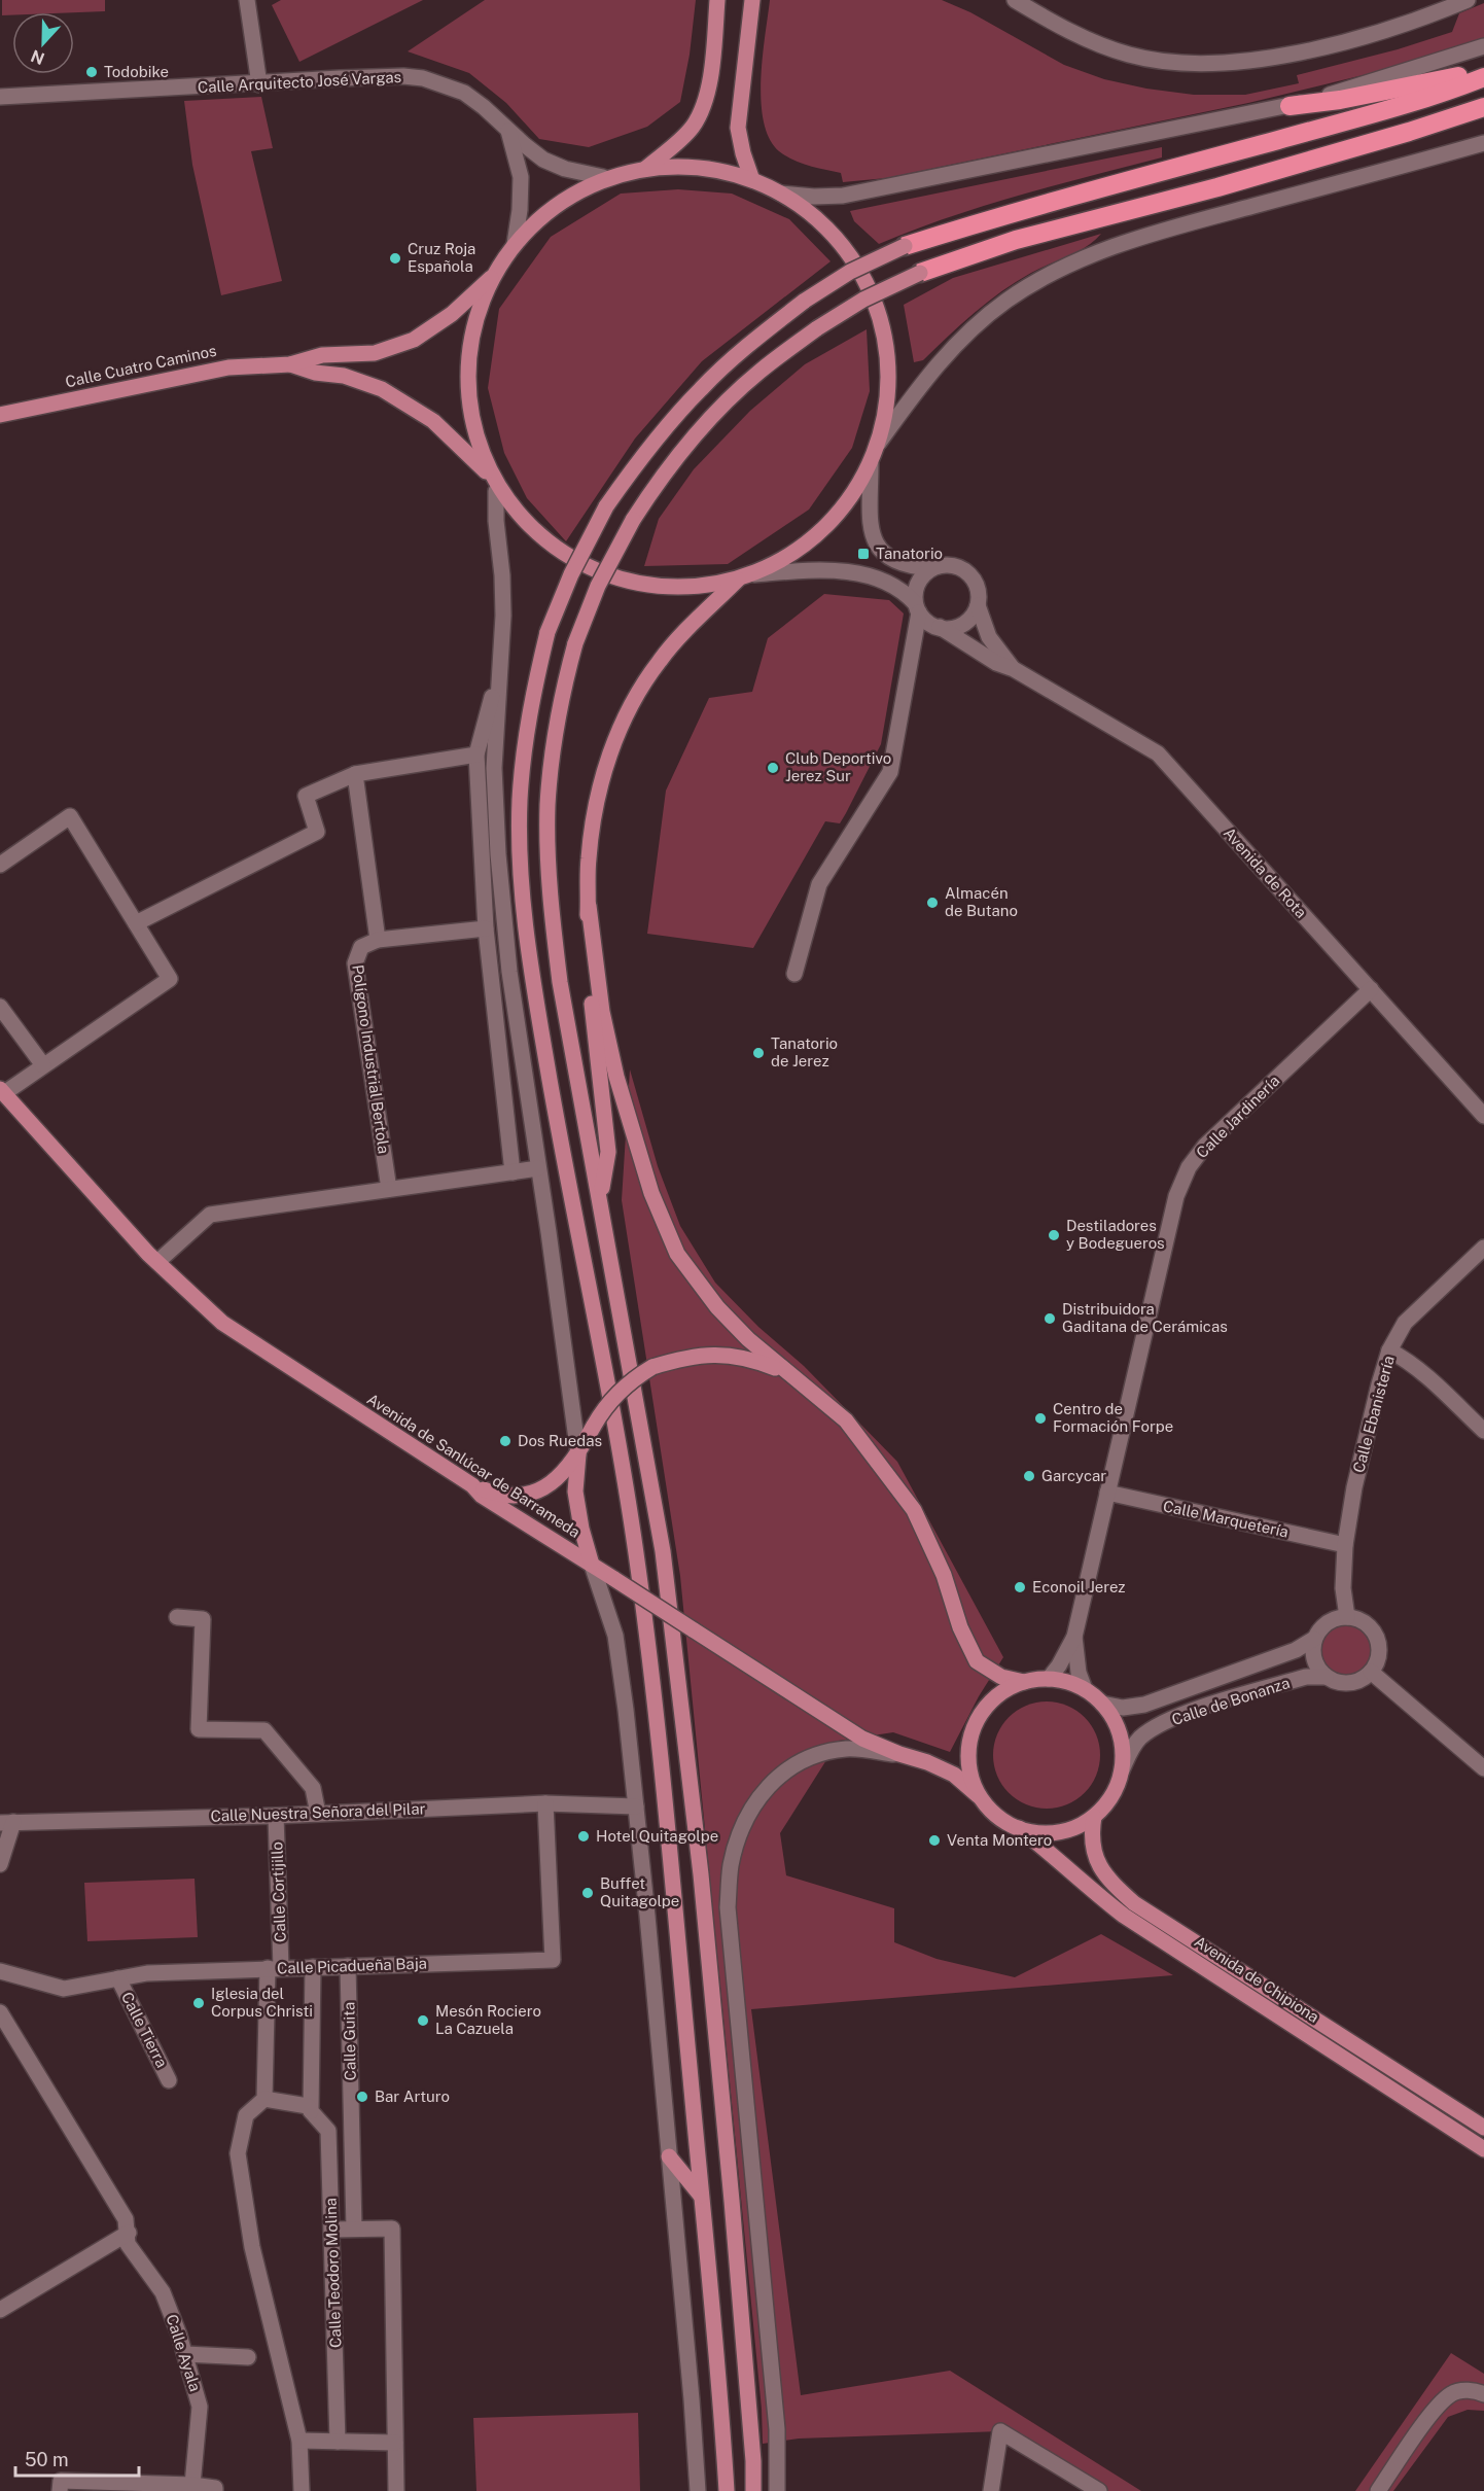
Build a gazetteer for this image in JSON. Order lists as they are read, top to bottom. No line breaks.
{"streets":{"main road":["Calle Cuatro Caminos","Avenida de Sanlúcar de Barrameda","Avenida de Chipiona"],"street":["Calle Arquitecto José Vargas","Avenida de Rota","Polígono Industrial Bertola","Calle Jardinería","Calle Ebanistería","Calle Marquetería","Calle de Bonanza","Calle Nuestra Señora del Pilar","Calle Cortijillo","Calle Picadueña Baja","Calle Tierra","Calle Guita","Calle Teodoro Molina","Calle Ayala"]},"crossings":[["Avenida de Rota","Calle Jardinería"],["Calle Jardinería","Avenida de Sanlúcar de Barrameda"],["Calle Jardinería","Calle Marquetería"],["Calle Jardinería","Calle de Bonanza"],["Calle Jardinería","Avenida de Chipiona"],["Calle Ebanistería","Calle Marquetería"],["Calle Ebanistería","Calle de Bonanza"],["Avenida de Sanlúcar de Barrameda","Calle de Bonanza"],["Avenida de Sanlúcar de Barrameda","Avenida de Chipiona"],["Calle de Bonanza","Avenida de Chipiona"],["Calle Nuestra Señora del Pilar","Calle Cortijillo"],["Calle Nuestra Señora del Pilar","Calle Picadueña Baja"],["Calle Cortijillo","Calle Picadueña Baja"],["Calle Picadueña Baja","Calle Tierra"],["Calle Picadueña Baja","Calle Guita"]],"places":{"other":["Todobike","Cruz Roja Española","Club Deportivo Jerez Sur","Almacén de Butano","Tanatorio de Jerez","Destiladores y Bodegueros","Distribuidora Gaditana de Cerámicas","Centro de Formación Forpe","Dos Ruedas","Garcycar","Econoil Jerez","Hotel Quitagolpe","Venta Montero","Buffet Quitagolpe","Iglesia del Corpus Christi","Mesón Rociero La Cazuela","Bar Arturo"],"transit":["Tanatorio"]},"scale_bar":"50 m","north":"bottom"}
